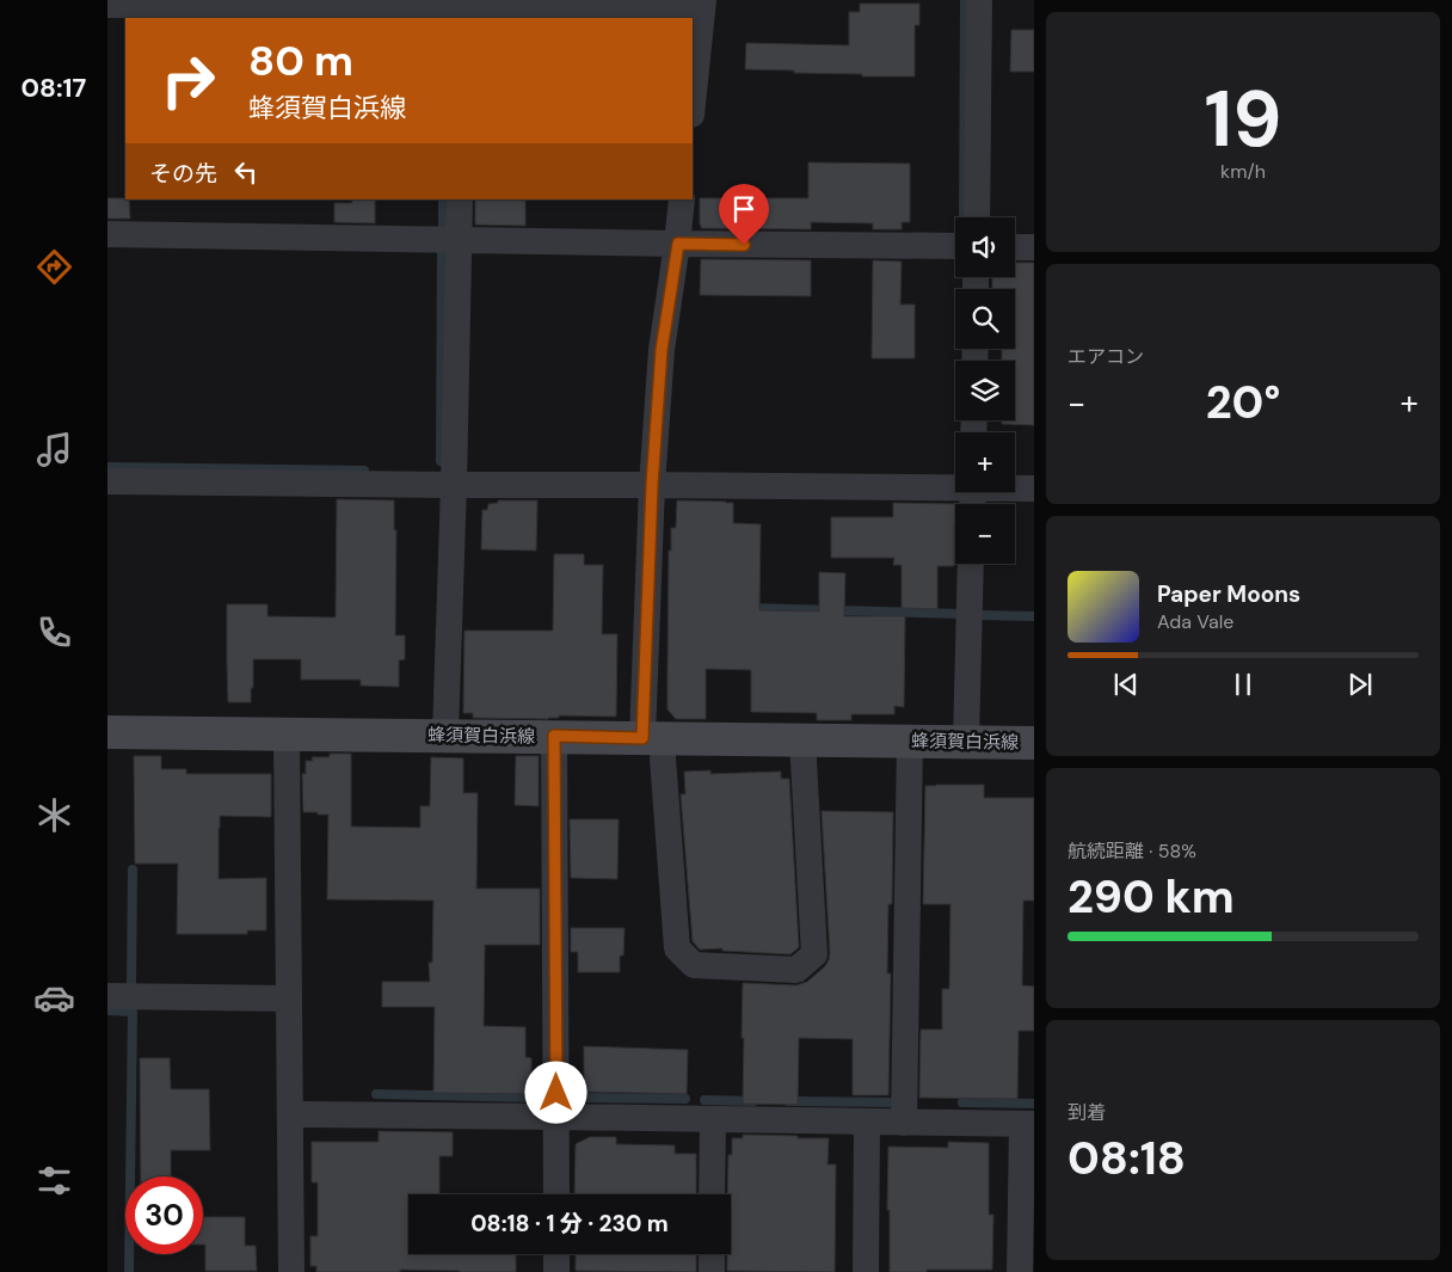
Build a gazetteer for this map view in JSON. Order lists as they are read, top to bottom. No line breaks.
{"streets":{"main road":["蜂須賀白浜線"]},"page":{"tabs":"08:17","tile":[["19","km/h"],"エアコン",["航続距離 · 58%","290 km"],["到着","08:18"]],"turn":["80 m","蜂須賀白浜線"],"then":"その先","map_buttons":["+","−"],"heat":["−","20°","+"],"song":["Paper Moons","Ada Vale"],"limit":"30","trip":"08:18 · 1 分 · 230 m"}}
